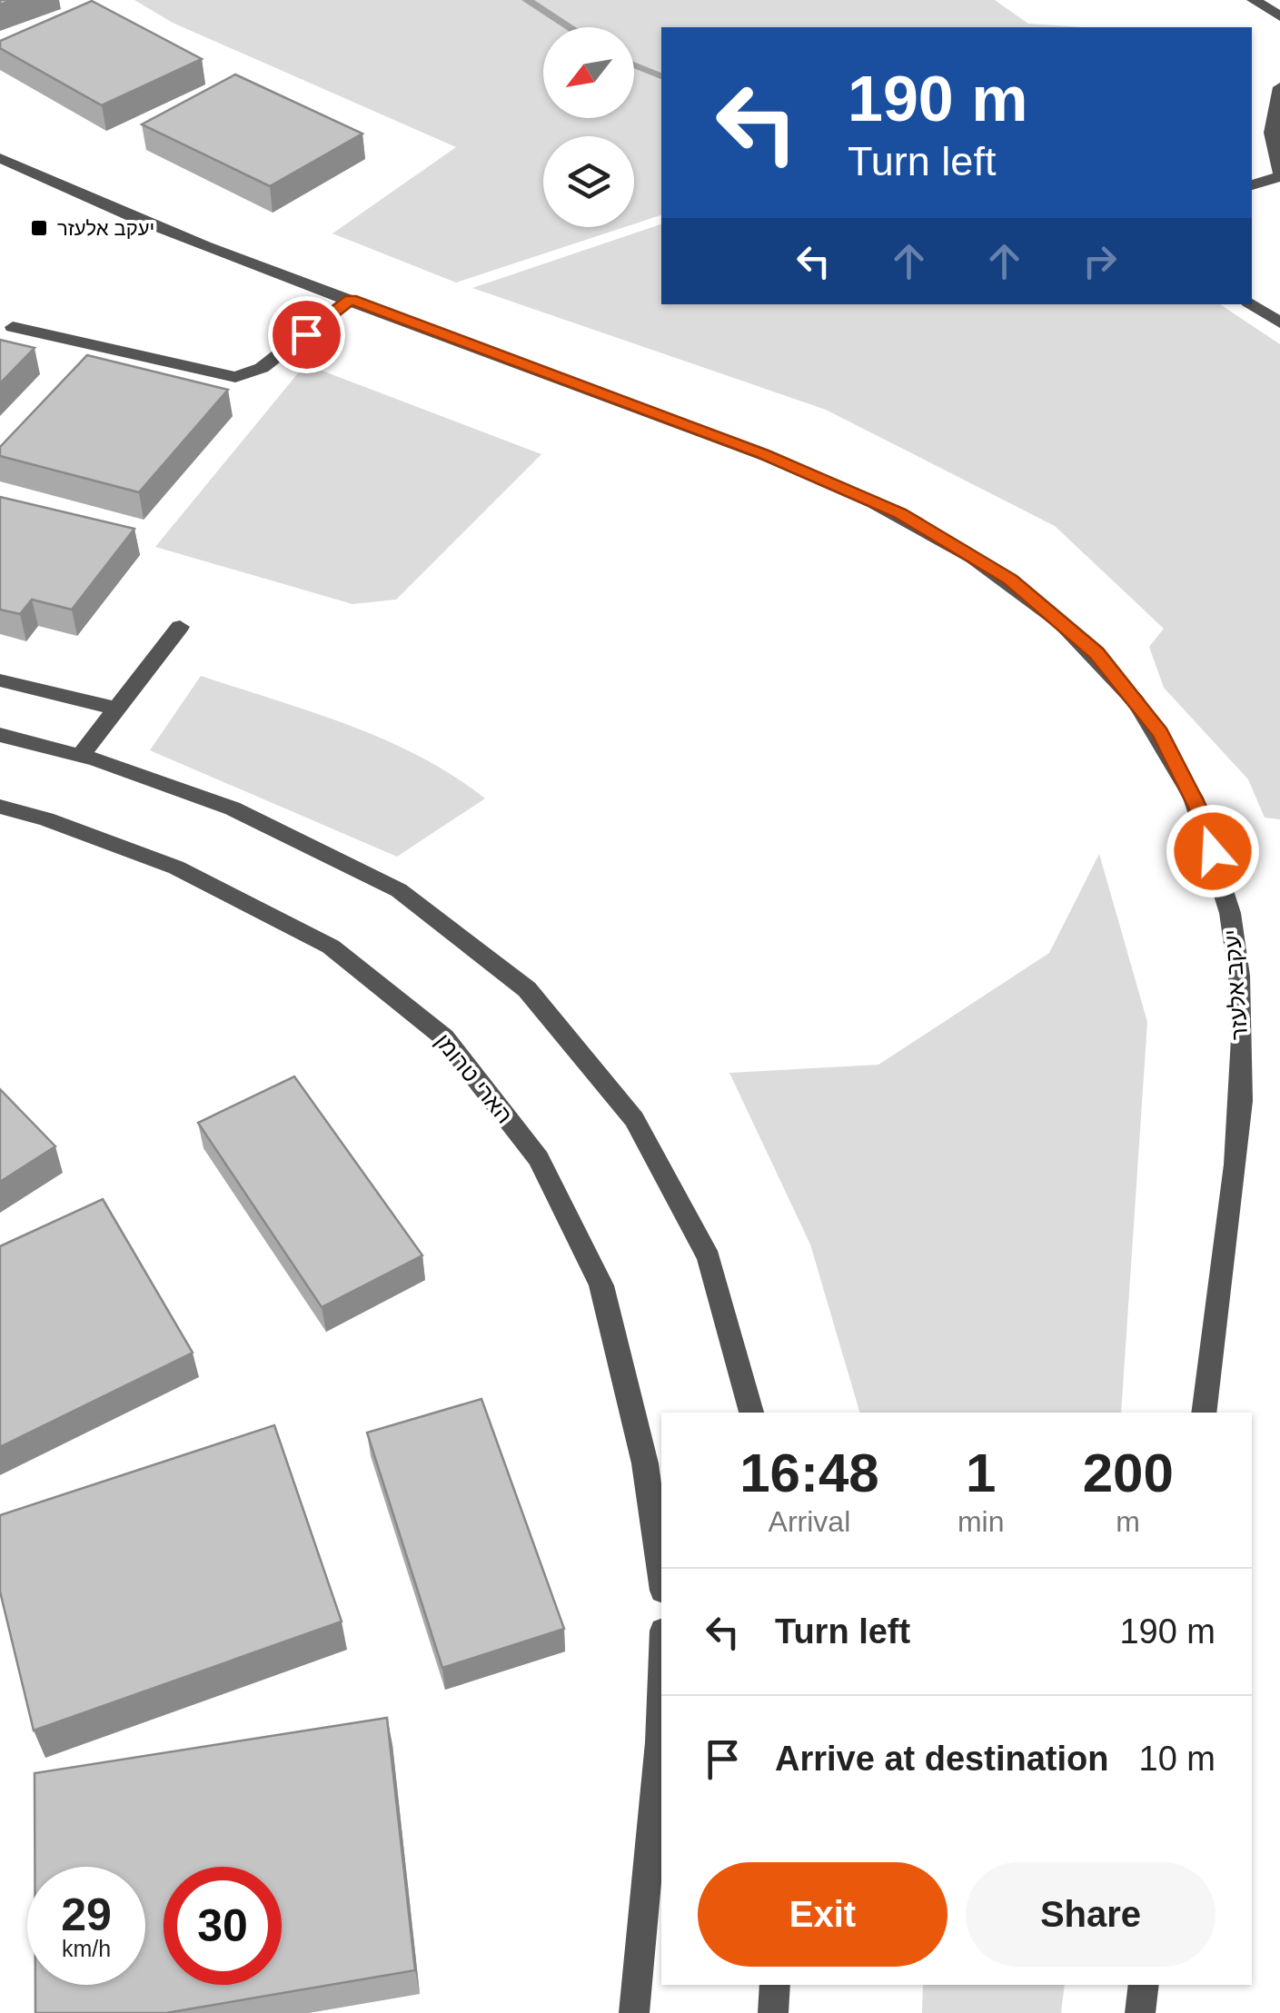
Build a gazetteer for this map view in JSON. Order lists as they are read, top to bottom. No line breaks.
{"streets":{"street":["יעקב אלעזר","הארי טרומן"]},"places":{"transit":["יעקב אלעזר"]},"north":"bottom left","page":{"turn":["190 m","Turn left"],"eta":["16:48","Arrival","1","min","200","m"],"list":[{"name":"Turn left","value":"190 m"},{"name":"Arrive at destination","value":"10 m"}],"buttons":["Exit","Share"],"speed":"29 km/h","limit":"30"}}
